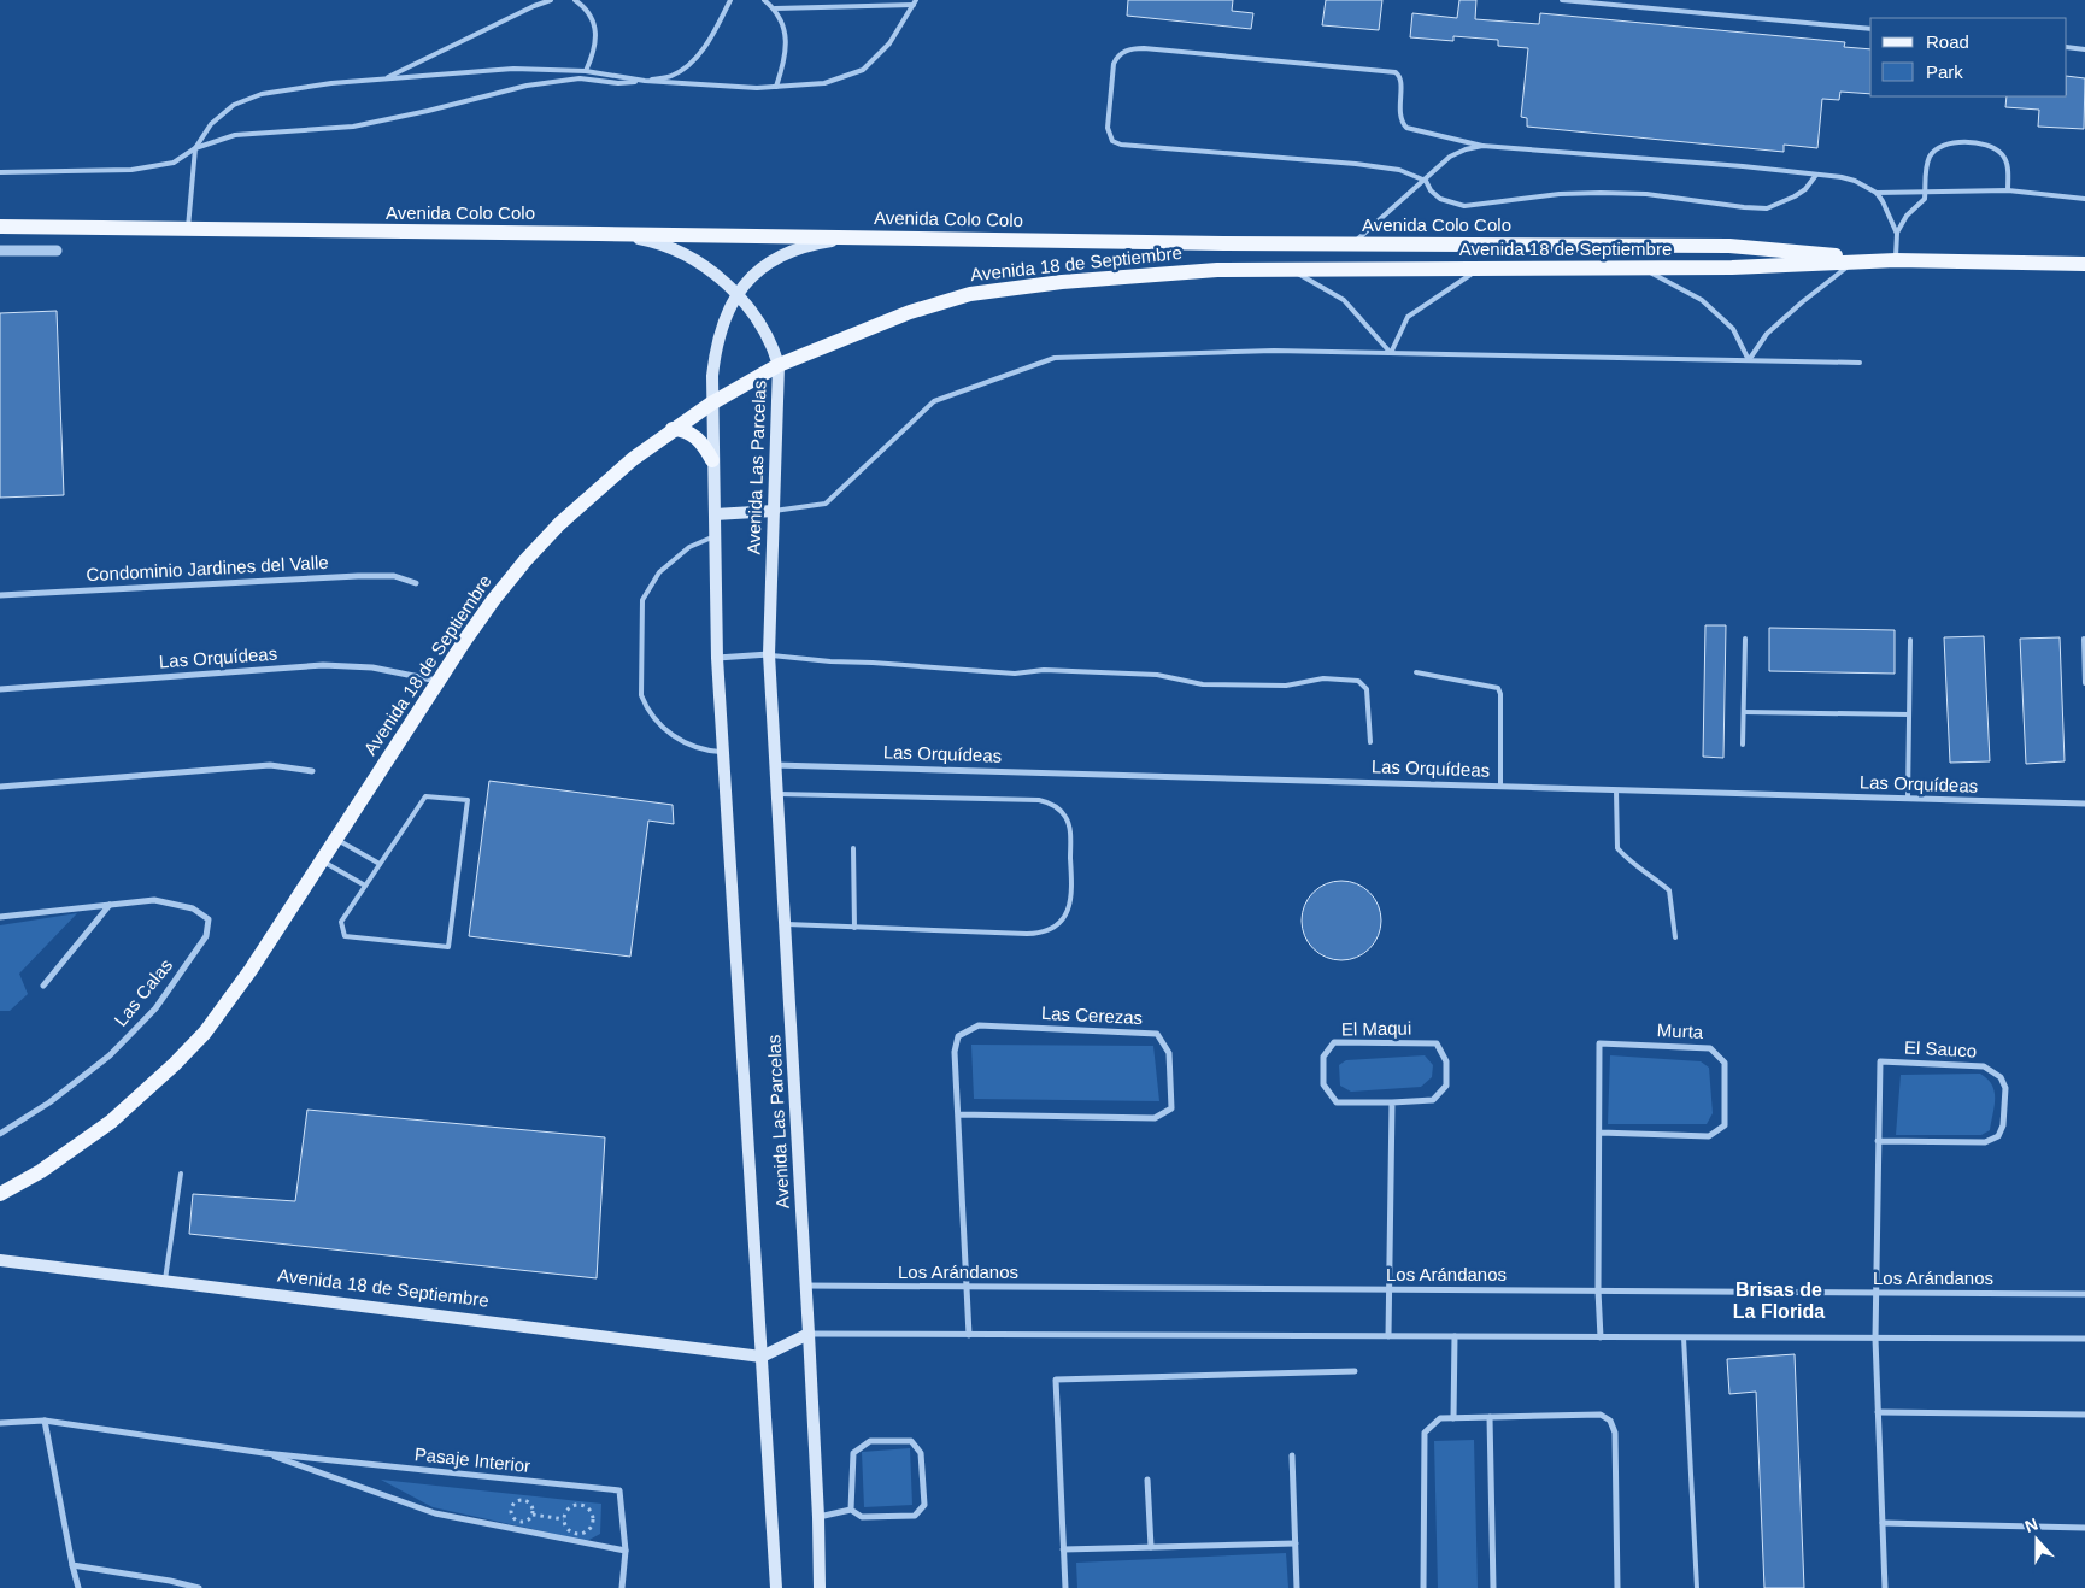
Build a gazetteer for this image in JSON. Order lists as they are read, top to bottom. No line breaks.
{"streets":{"main road":["Avenida Colo Colo","Avenida 18 de Septiembre","Avenida Las Parcelas"],"street":["Condominio Jardines del Valle","Las Orquídeas","Las Calas","Las Cerezas","El Maqui","Murta","El Sauco","Los Arándanos","Pasaje Interior"]},"crossings":[["Avenida Colo Colo","Avenida 18 de Septiembre"],["Avenida Colo Colo","Avenida Las Parcelas"],["Avenida 18 de Septiembre","Avenida Las Parcelas"],["Avenida 18 de Septiembre","Las Orquídeas"],["Avenida Las Parcelas","Las Orquídeas"],["Avenida Las Parcelas","Los Arándanos"],["Las Cerezas","Los Arándanos"],["Murta","Los Arándanos"],["El Sauco","Los Arándanos"]],"districts":["Brisas de La Florida"],"legend":["Road","Park"],"north":"top"}
